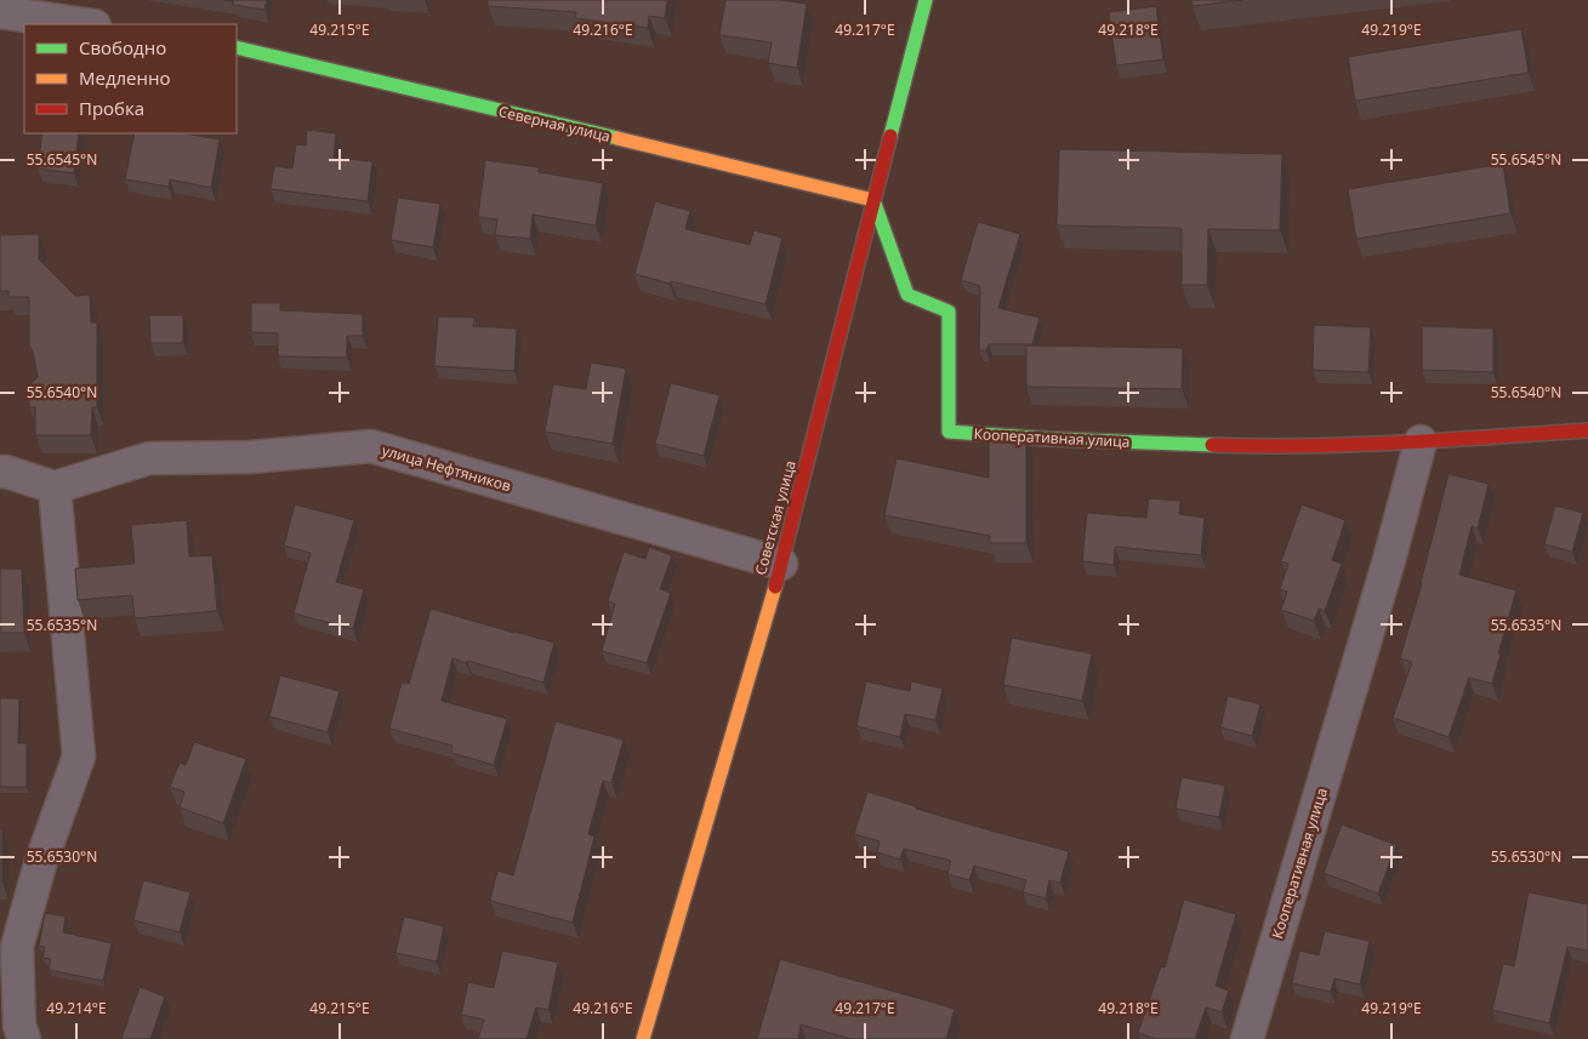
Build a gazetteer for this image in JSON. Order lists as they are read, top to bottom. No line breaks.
{"streets":{"street":["Северная улица","Кооперативная улица","улица Нефтяников","Советская улица"]},"crossings":[["Северная улица","Кооперативная улица"],["Северная улица","Советская улица"],["Кооперативная улица","Советская улица"],["улица Нефтяников","Советская улица"]],"legend":["Свободно","Медленно","Пробка"],"coordinates":["49.215°E","49.216°E","49.217°E","49.218°E","49.219°E","55.6545°N","55.6540°N","55.6535°N","55.6530°N","49.214°E"]}
